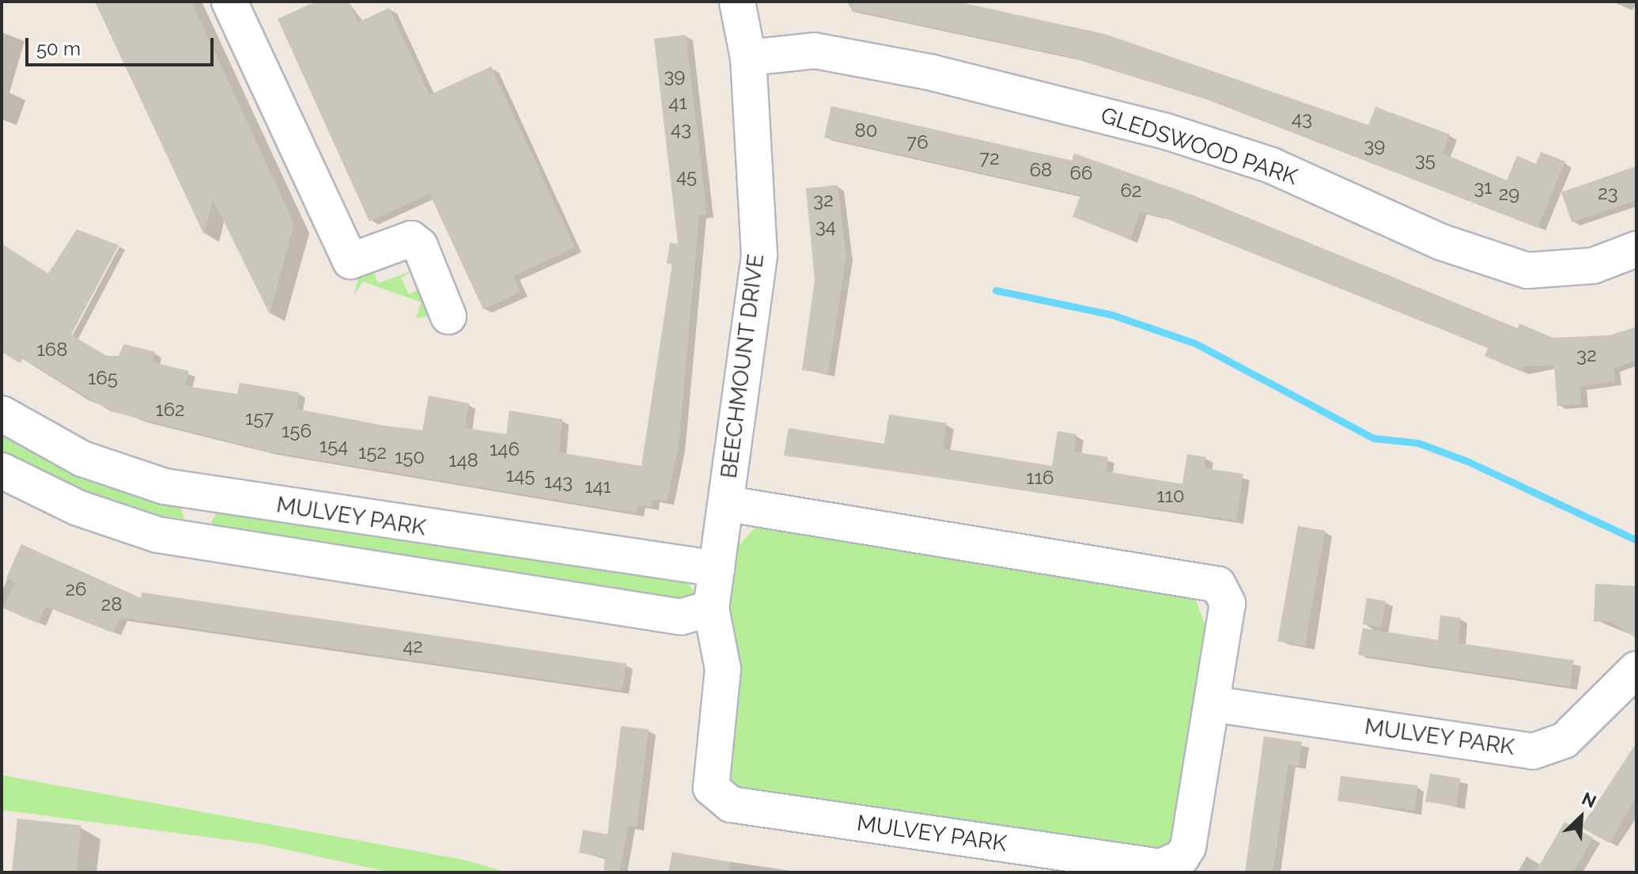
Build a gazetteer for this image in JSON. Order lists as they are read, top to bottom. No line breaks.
{"streets":{"street":["GLEDSWOOD PARK","BEECHMOUNT DRIVE","MULVEY PARK"]},"crossings":[["GLEDSWOOD PARK","BEECHMOUNT DRIVE"],["BEECHMOUNT DRIVE","MULVEY PARK"]],"house_numbers":["39","41","43","43","80","76","39","72","35","68","66","45","31","62","23","29","32","34","168","32","165","162","157","156","154","146","152","150","148","145","116","143","141","110","26","28","42"],"scale_bar":"50 m","north":"top right"}
